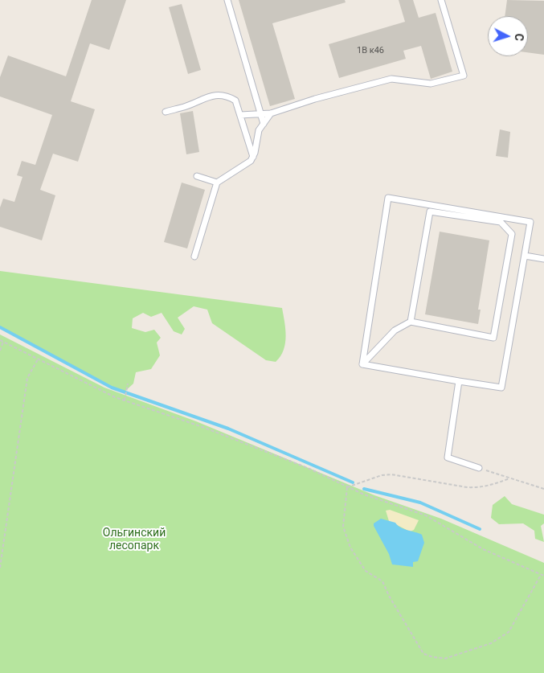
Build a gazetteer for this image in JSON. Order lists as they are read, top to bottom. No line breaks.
{"parks":["Ольгинский лесопарк"],"house_numbers":["1В к46"],"north":"right"}
